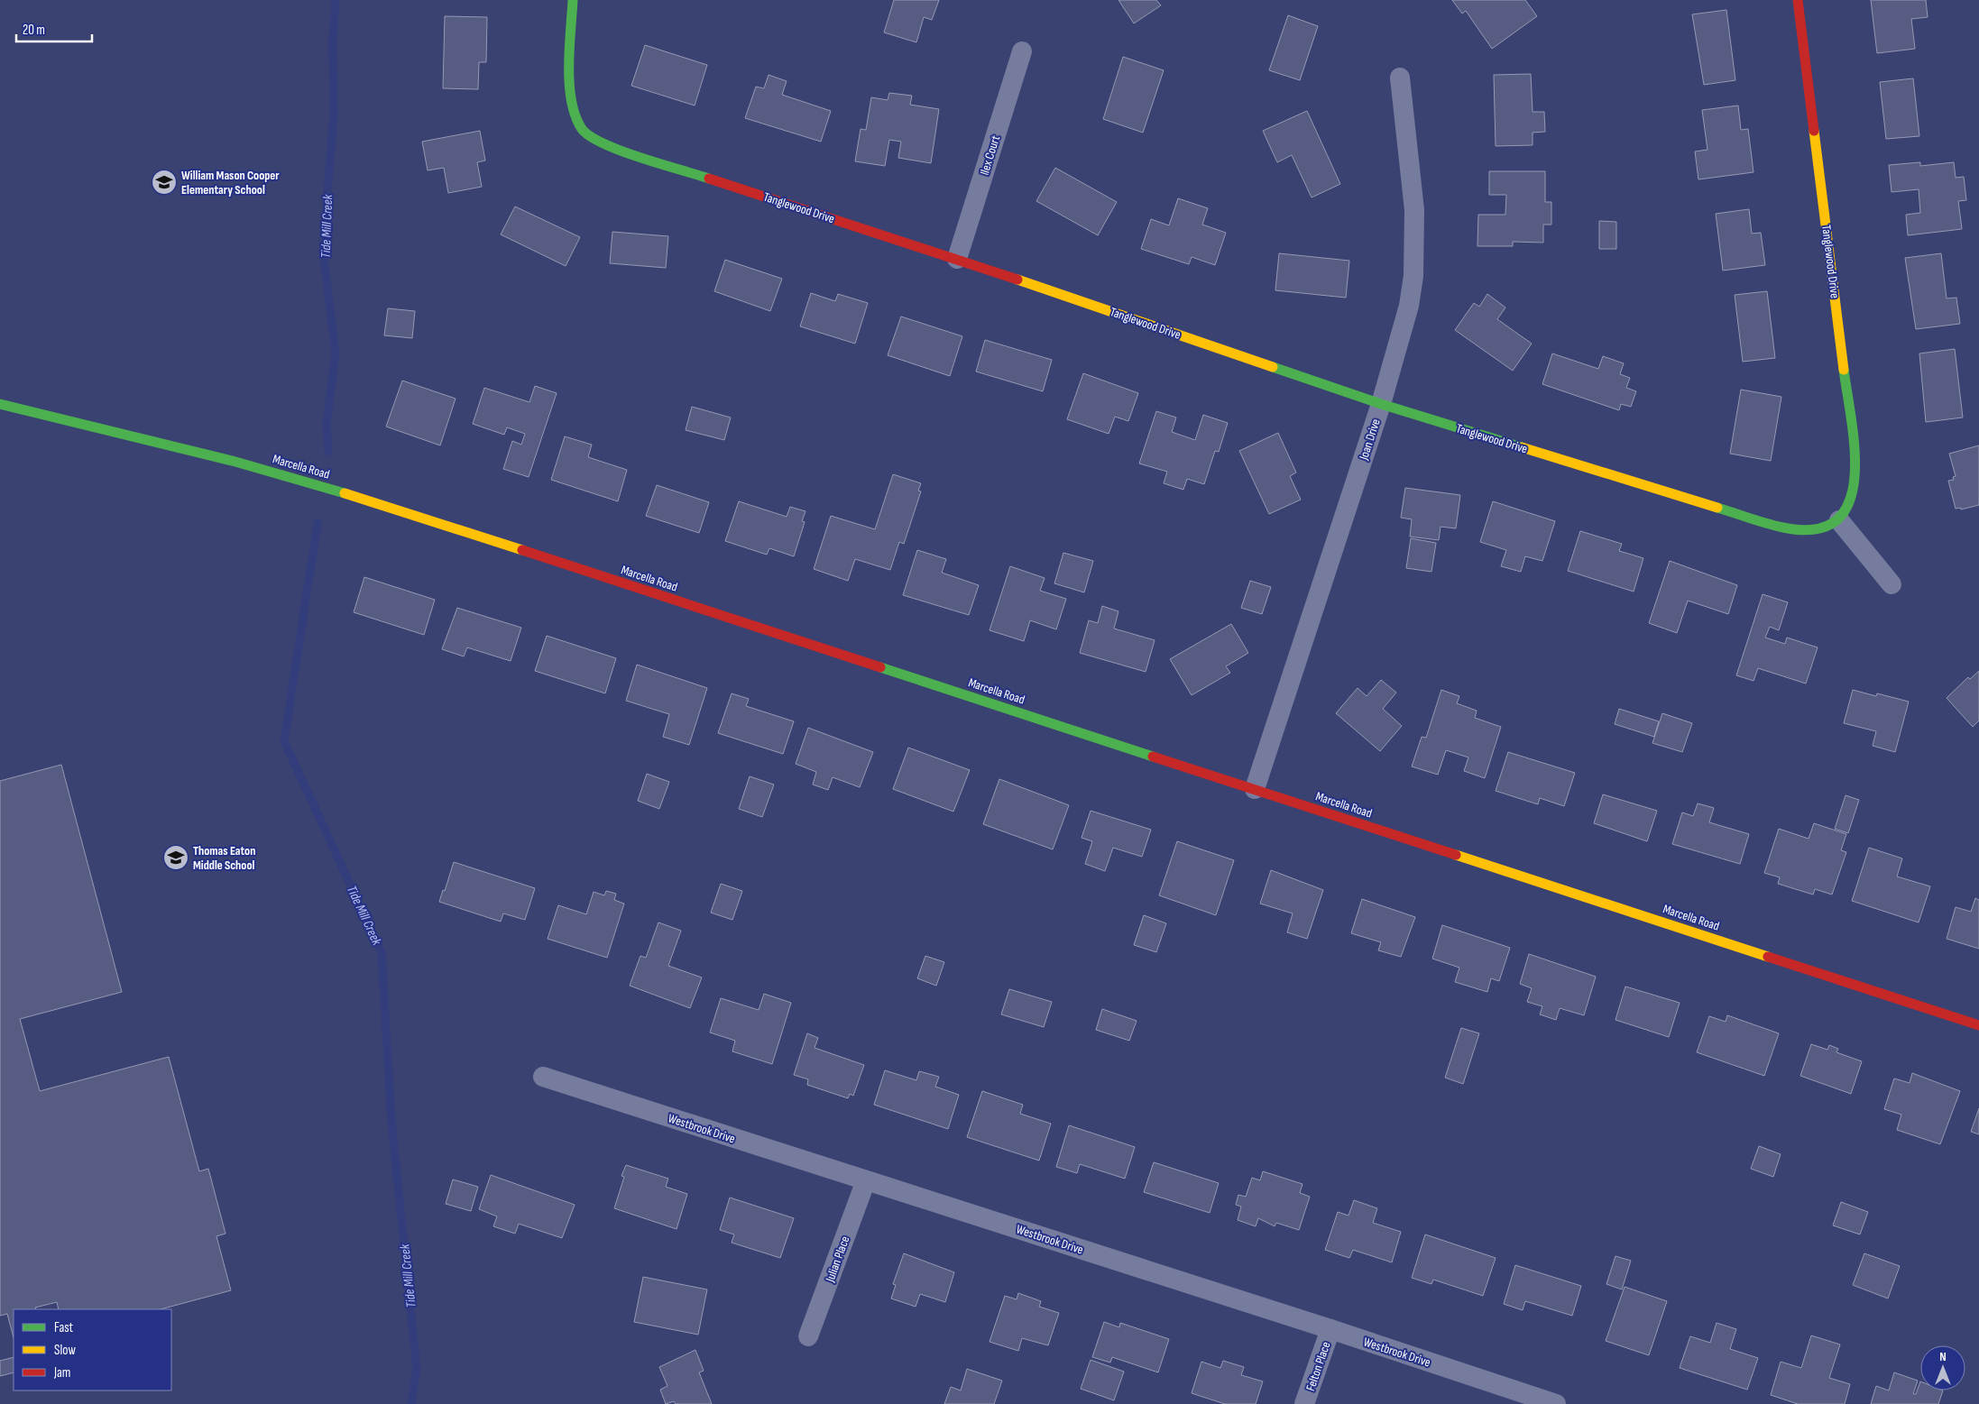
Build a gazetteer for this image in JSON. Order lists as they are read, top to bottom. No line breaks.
{"streets":{"street":["Ilex Court","Tanglewood Drive","Joan Drive","Marcella Road","Westbrook Drive","Julian Place","Felton Place"]},"crossings":[["Ilex Court","Tanglewood Drive"],["Tanglewood Drive","Joan Drive"],["Joan Drive","Marcella Road"],["Westbrook Drive","Julian Place"],["Westbrook Drive","Felton Place"]],"water":["Tide Mill Creek"],"places":{"school or university":["William Mason Cooper Elementary School","Thomas Eaton Middle School"]},"legend":["Fast","Slow","Jam"],"scale_bar":"20 m","north":"top"}
